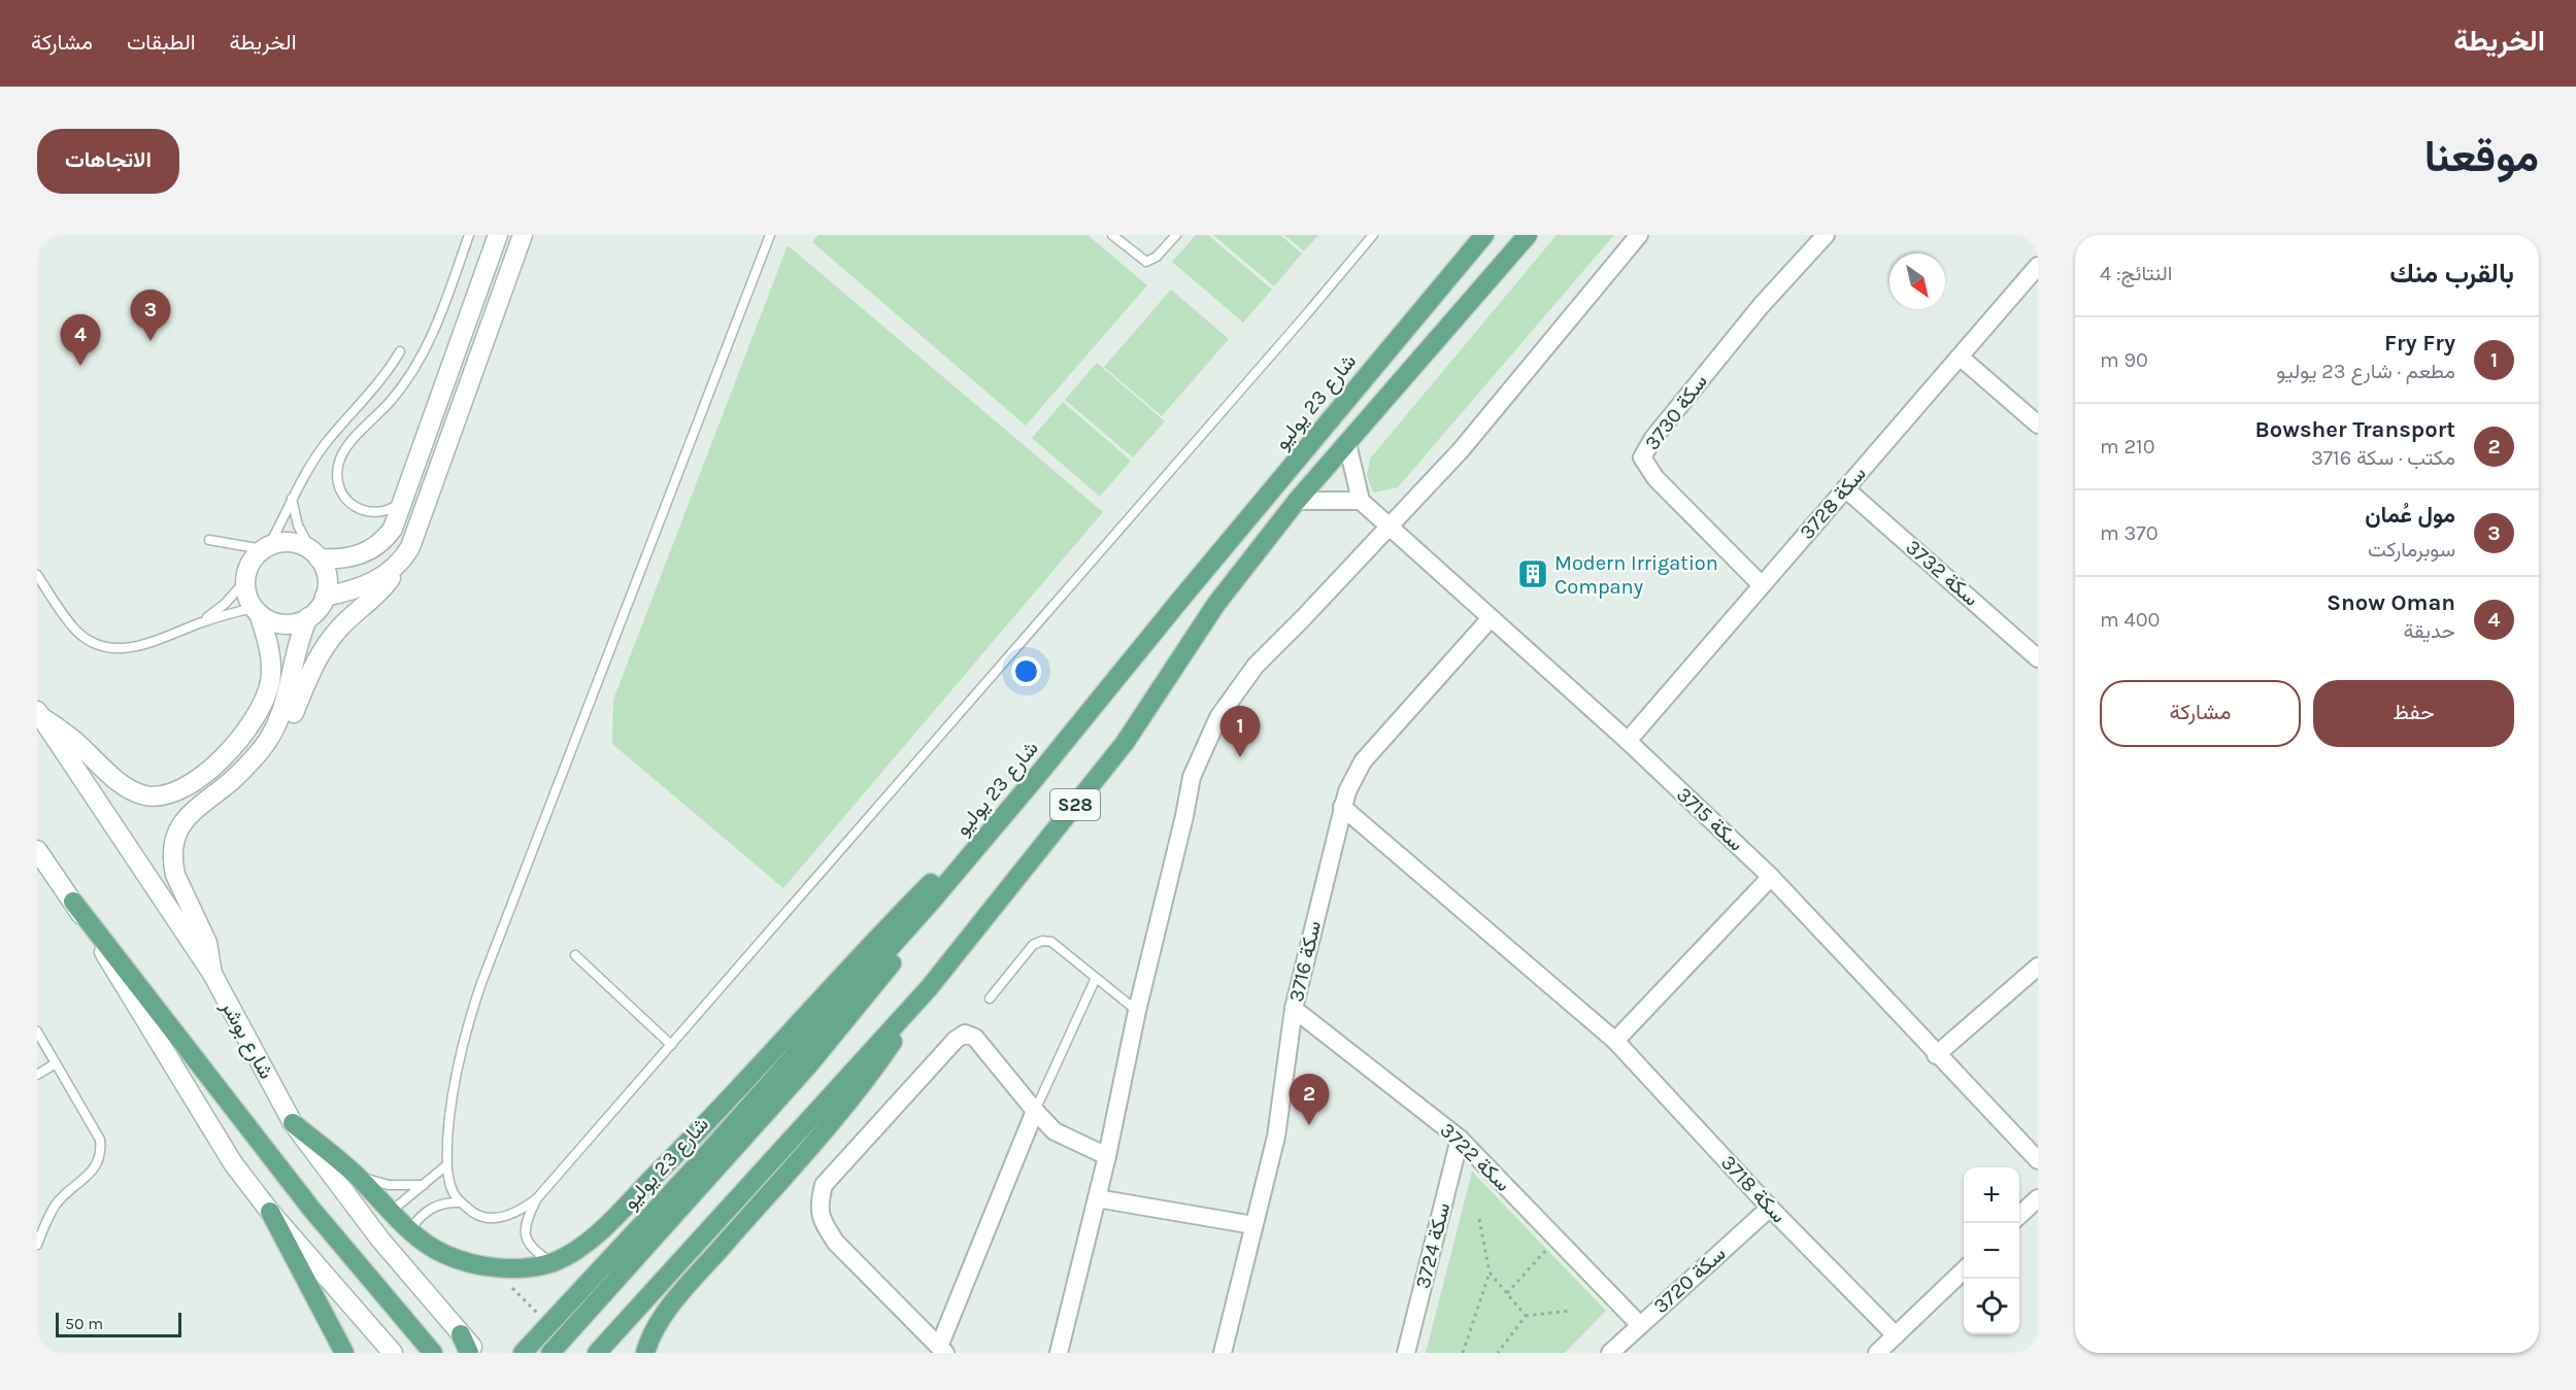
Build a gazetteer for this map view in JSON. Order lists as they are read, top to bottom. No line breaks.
{"streets":{"main road":["شارع 23 يوليو","S28"],"street":["سكة 3730","سكة 3728","سكة 3732","سكة 3715","سكة 3716","شارع بوشر","سكة 3722","سكة 3718","سكة 3724","سكة 3720"]},"crossings":[["سكة 3730","سكة 3728"],["سكة 3728","سكة 3732"],["سكة 3728","سكة 3715"],["سكة 3715","سكة 3716"],["سكة 3716","سكة 3722"],["سكة 3716","سكة 3718"],["سكة 3722","سكة 3724"],["سكة 3722","سكة 3720"],["سكة 3718","سكة 3720"]],"places":{"building":["Modern Irrigation Company"]},"scale_bar":"50 m","north":"bottom right","page":{"header":"الخريطة","nav":["الخريطة","الطبقات","مشاركة"],"title":"موقعنا","buttons":["الاتجاهات",["حفظ","مشاركة"]],"heading":["بالقرب منك","النتائج: 4"],"pins":["3","4","1","2"],"list":[{"mark":"1","name":"Fry Fry","note":"مطعم · شارع 23 يوليو","value":"90 m"},{"mark":"2","name":"Bowsher Transport","note":"مكتب · سكة 3716","value":"210 m"},{"mark":"3","name":"مول عُمان","note":"سوبرماركت","value":"370 m"},{"mark":"4","name":"Snow Oman","note":"حديقة","value":"400 m"}],"map_buttons":["+","−"],"scale":"50 m"}}
